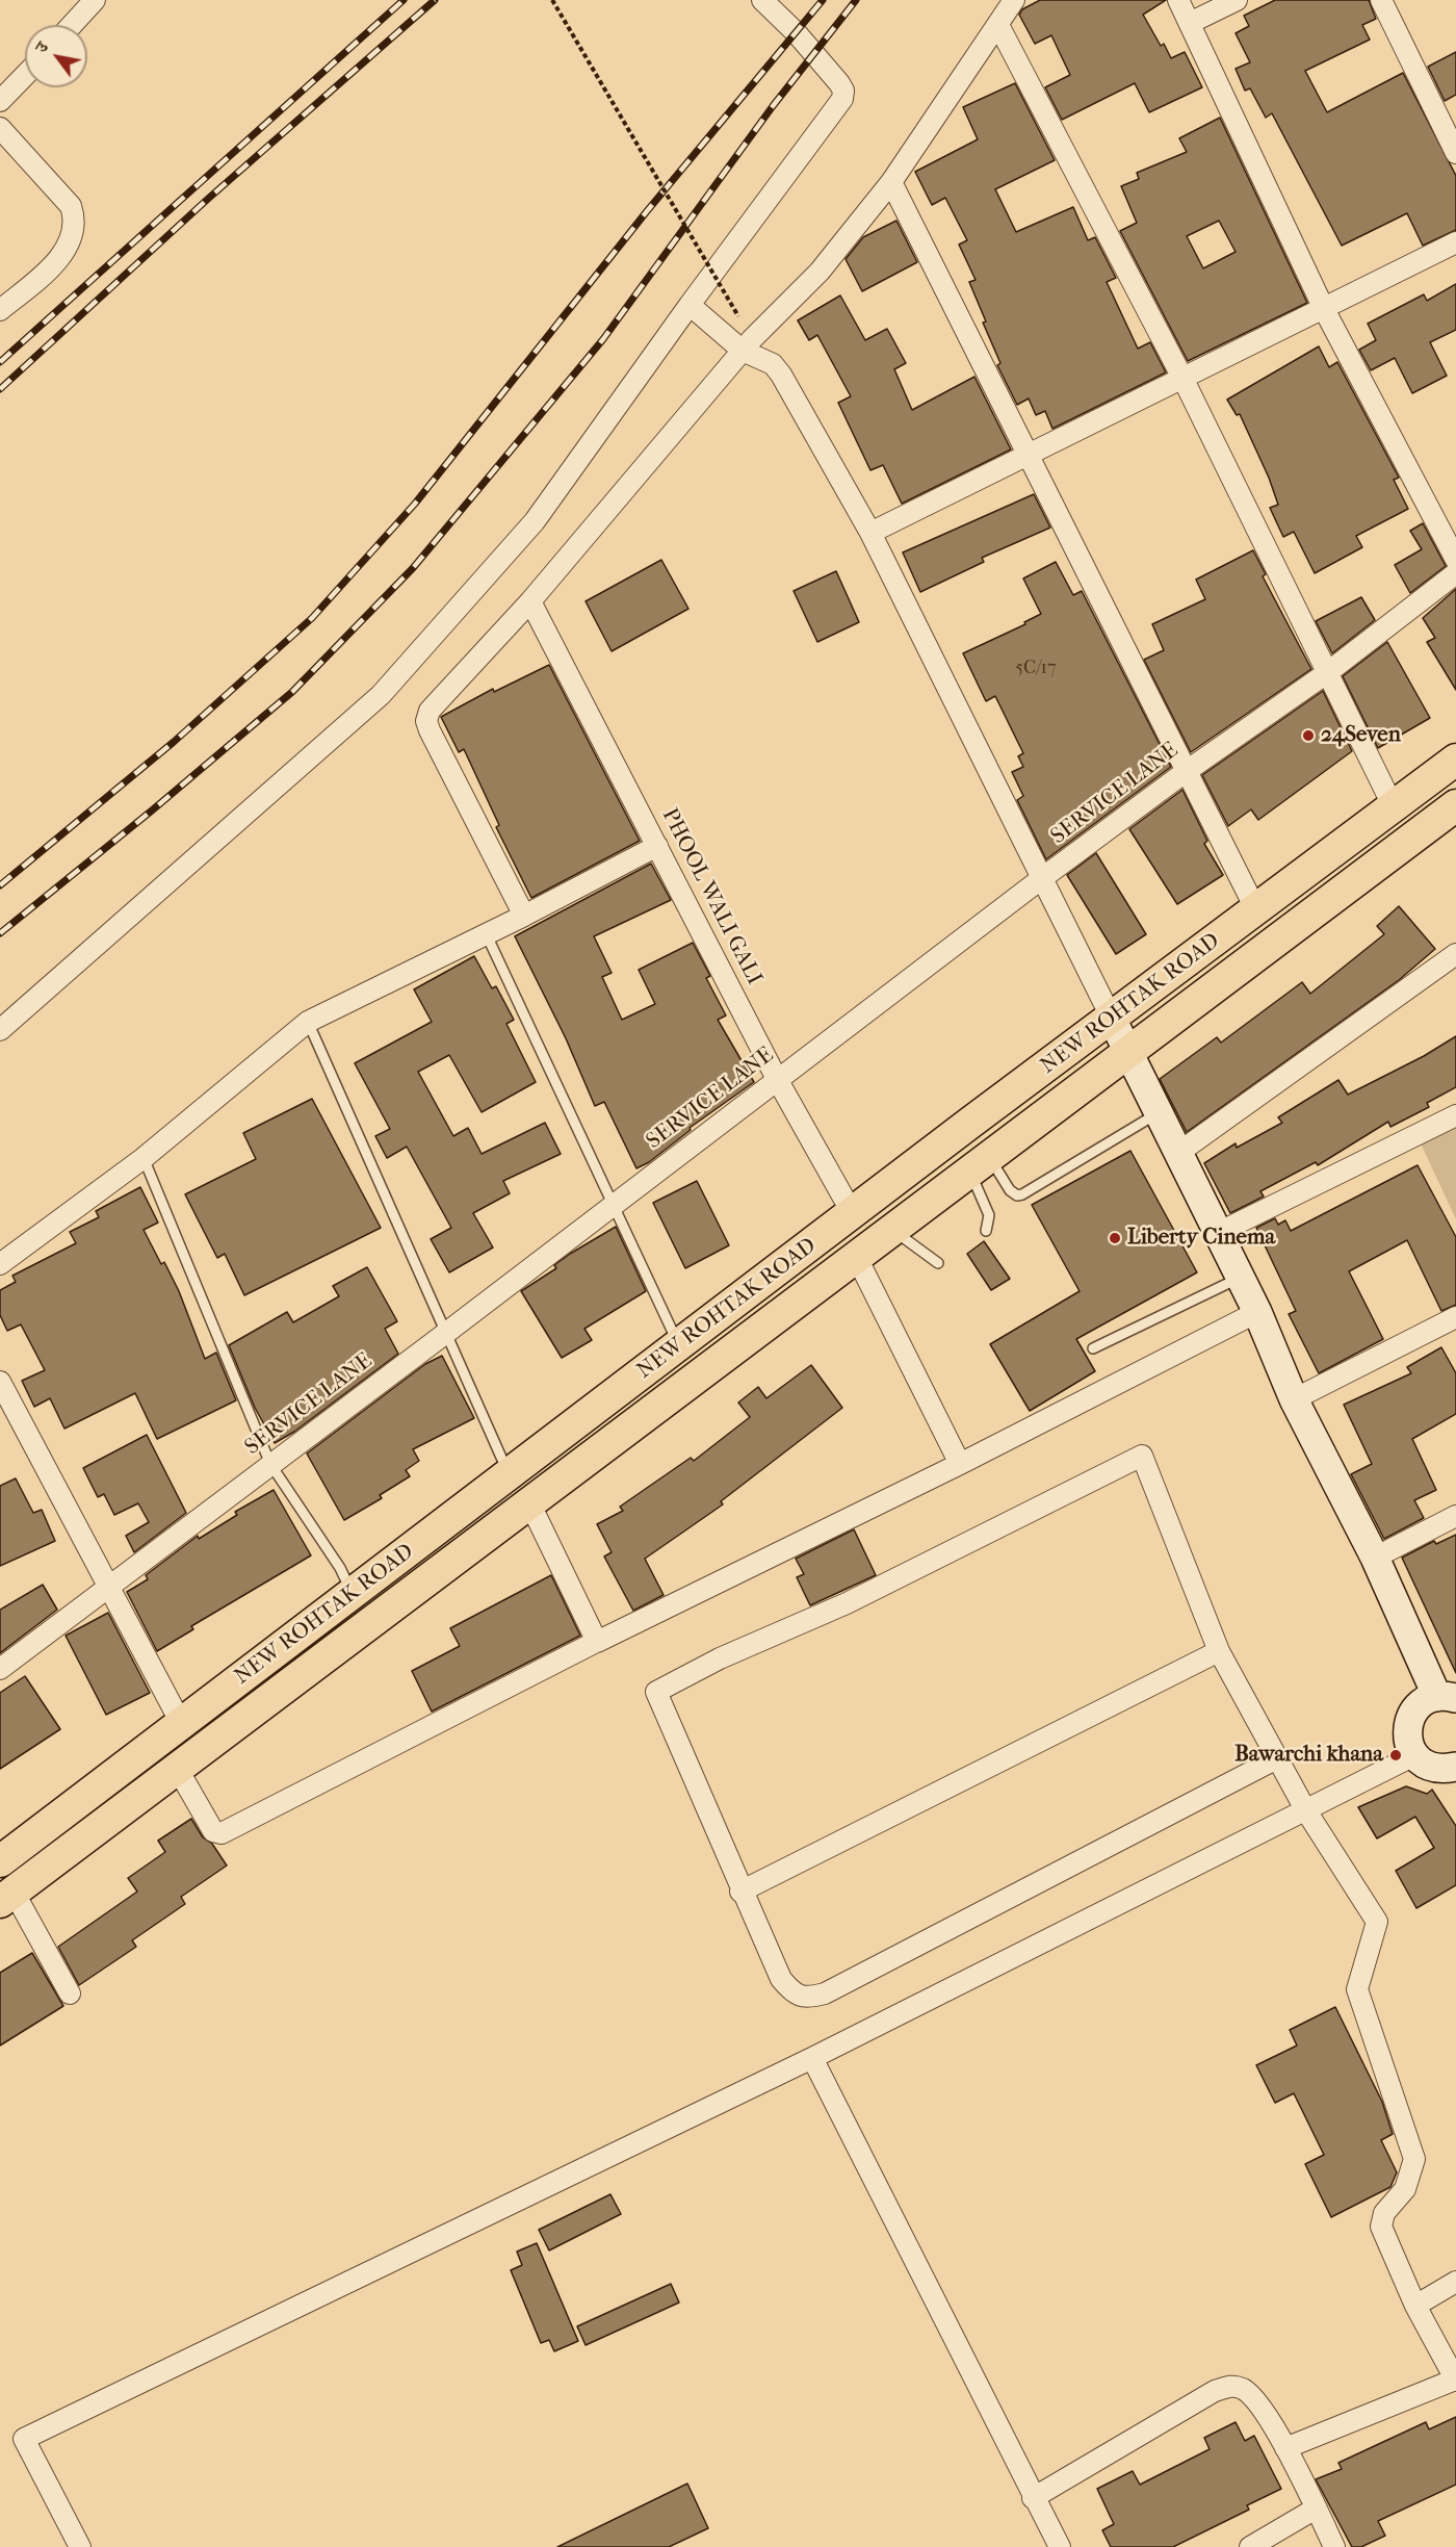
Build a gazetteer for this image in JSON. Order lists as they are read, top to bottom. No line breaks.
{"streets":{"main road":["NEW ROHTAK ROAD"],"street":["SERVICE LANE","PHOOL WALI GALI"]},"crossings":[["SERVICE LANE","PHOOL WALI GALI"],["PHOOL WALI GALI","NEW ROHTAK ROAD"]],"places":["24Seven","Liberty Cinema","Bawarchi khana"],"house_numbers":["5C/17"],"north":"top left"}
